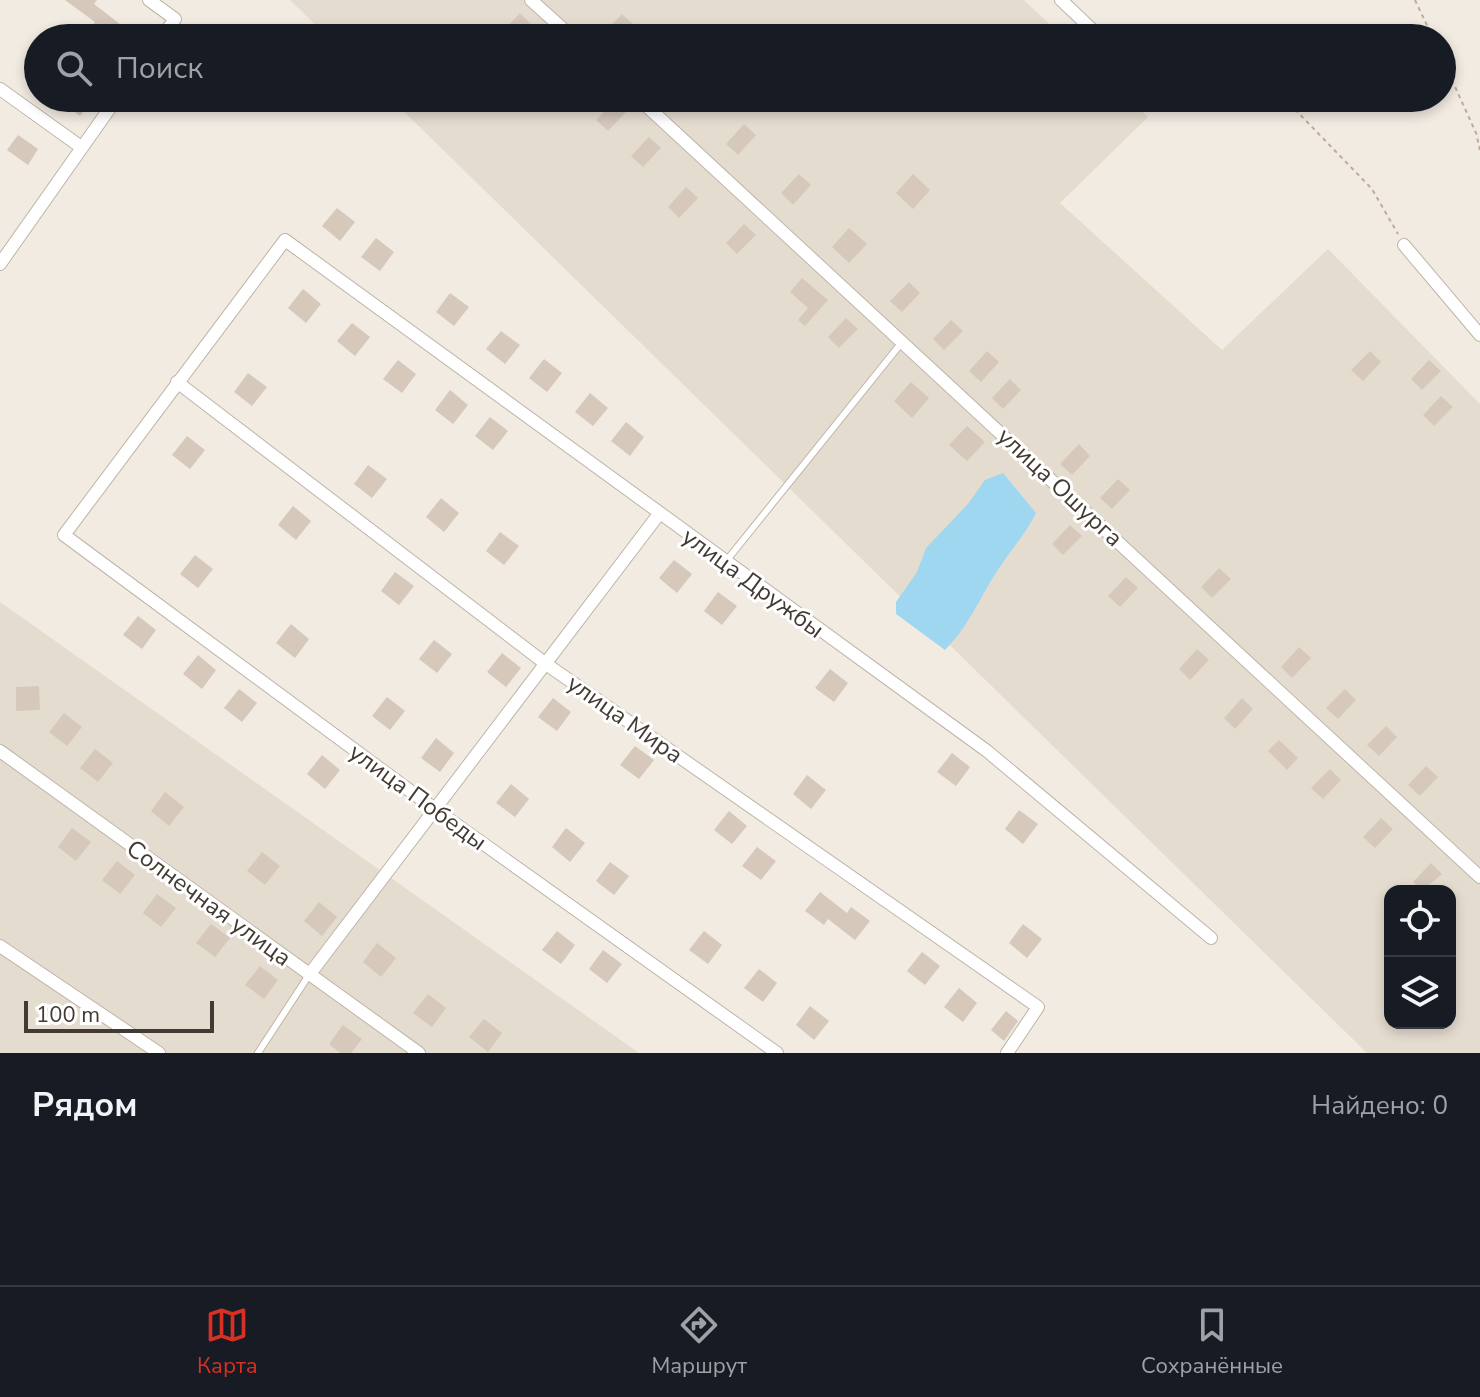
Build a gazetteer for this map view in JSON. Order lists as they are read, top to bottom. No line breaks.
{"streets":{"street":["улица Ошурга","улица Дружбы","улица Мира","улица Победы","Солнечная улица"]},"crossings":[["улица Дружбы","улица Мира"],["улица Дружбы","улица Победы"],["улица Мира","улица Победы"]],"scale_bar":"100 m","page":{"search":"Поиск","scale":"100 m","heading":["Рядом","Найдено: 0"],"nav":["Карта","Маршрут","Сохранённые"]}}
